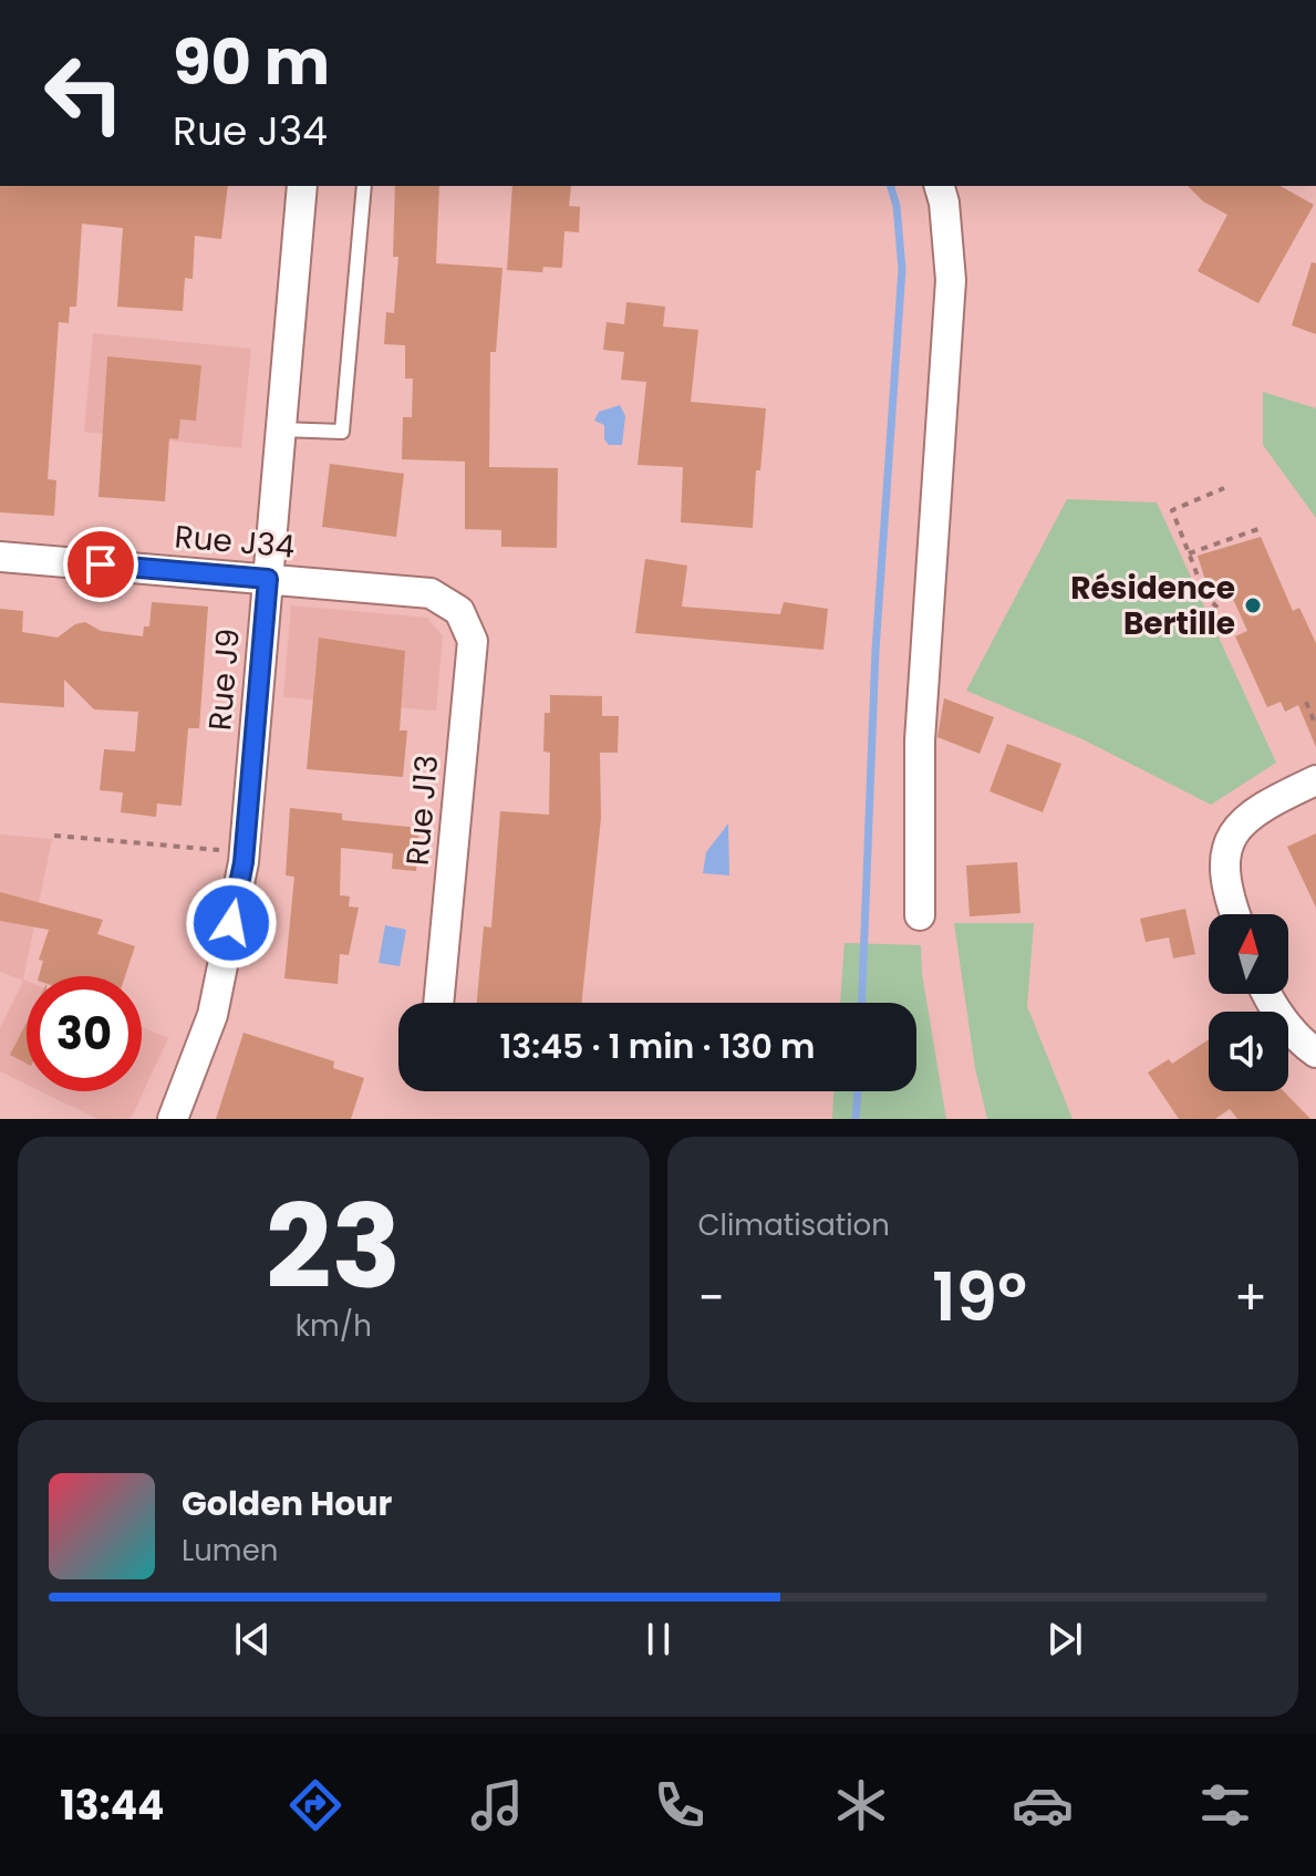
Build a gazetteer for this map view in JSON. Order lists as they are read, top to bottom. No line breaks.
{"streets":{"street":["Rue J34","Rue J9","Rue J13"]},"crossings":[["Rue J34","Rue J9"],["Rue J34","Rue J13"]],"places":["Résidence Bertille"],"north":"top","page":{"turn":["90 m","Rue J34"],"limit":"30","trip":"13:45 · 1 min · 130 m","tile":[["23","km/h"],"Climatisation"],"heat":["−","19°","+"],"song":["Golden Hour","Lumen"],"tabs":"13:44"}}
